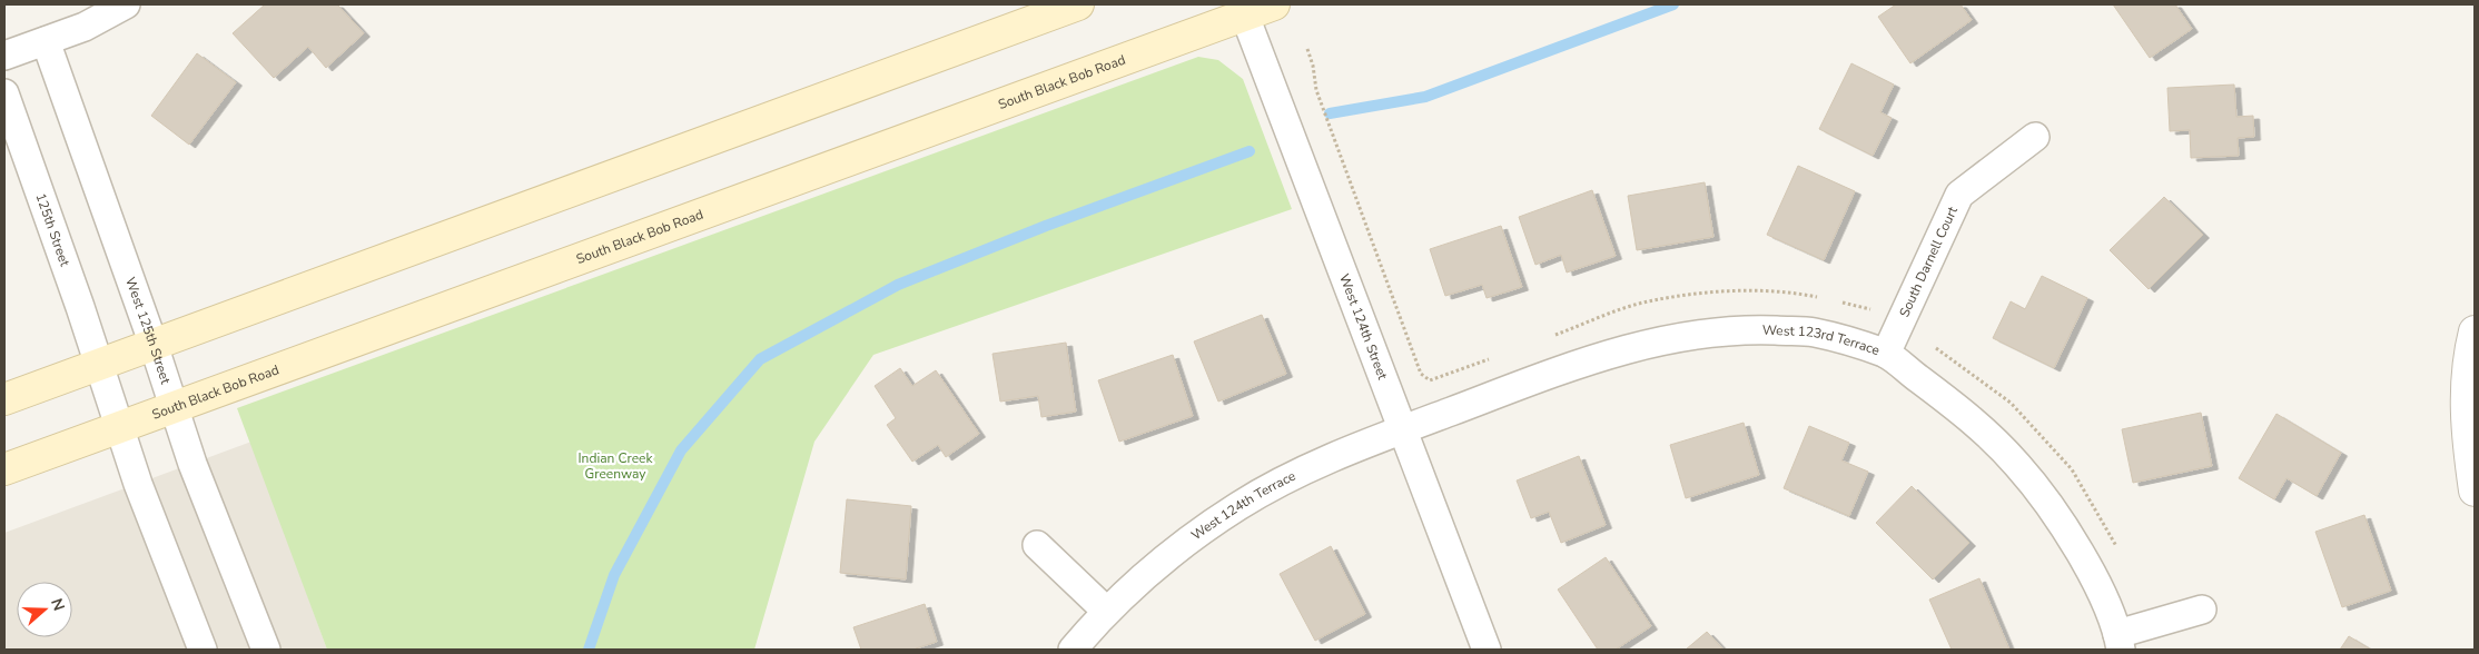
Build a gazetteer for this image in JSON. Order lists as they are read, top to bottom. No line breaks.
{"streets":{"main road":["South Black Bob Road"],"street":["125th Street","South Darnell Court","West 124th Street","West 125th Street","West 123rd Terrace","West 124th Terrace"]},"crossings":[["South Black Bob Road","West 124th Street"],["South Black Bob Road","West 125th Street"],["South Darnell Court","West 123rd Terrace"],["West 124th Street","West 123rd Terrace"],["West 124th Street","West 124th Terrace"],["West 123rd Terrace","West 124th Terrace"]],"parks":["Indian Creek Greenway"],"north":"right"}
